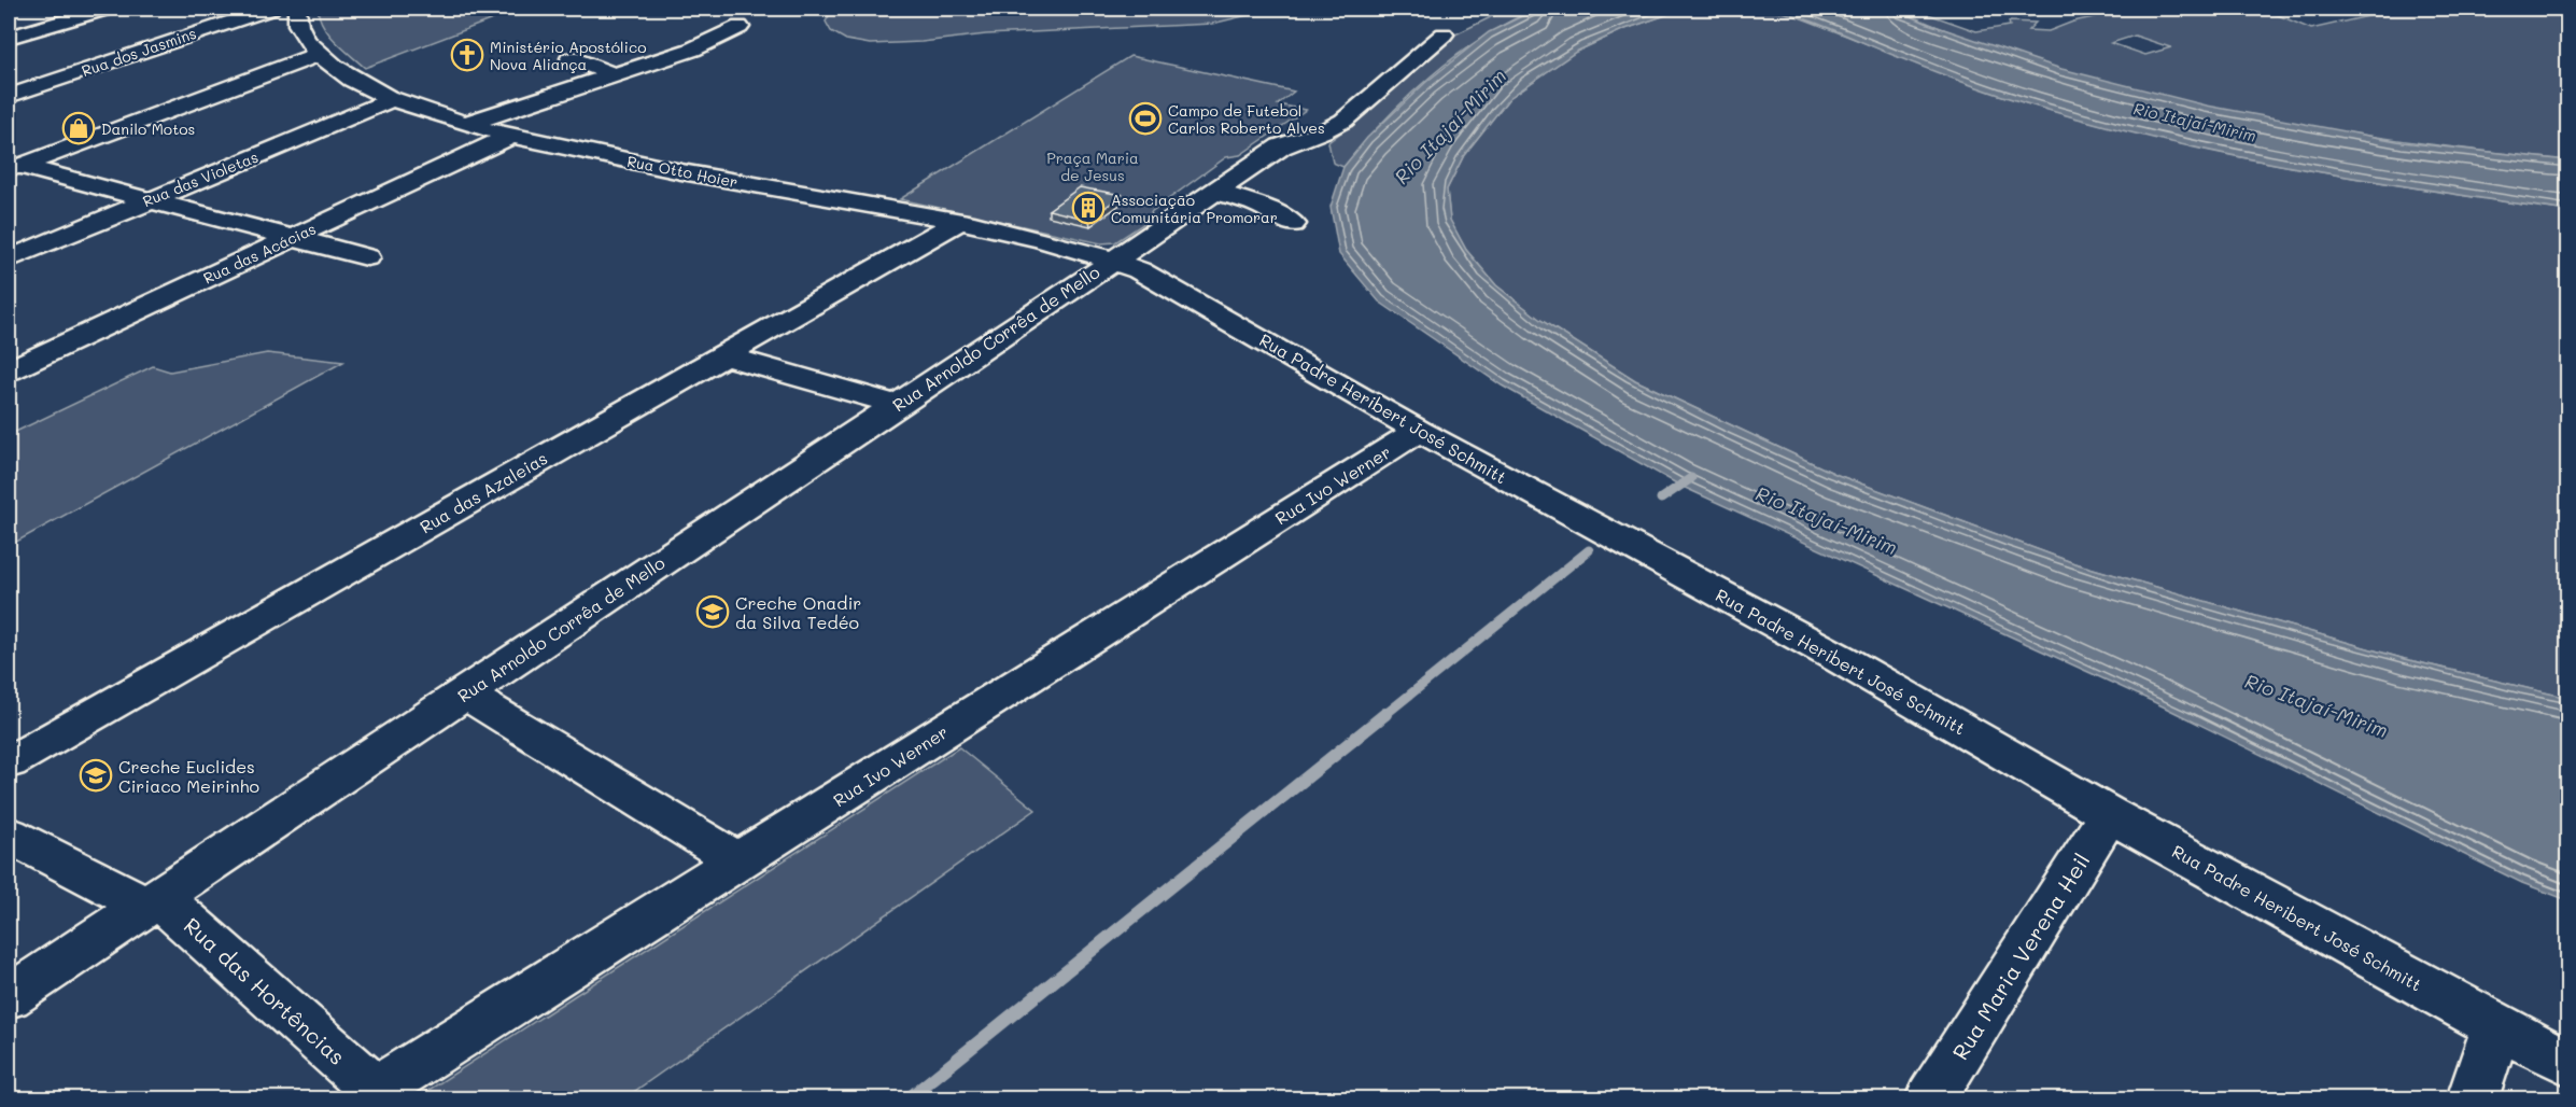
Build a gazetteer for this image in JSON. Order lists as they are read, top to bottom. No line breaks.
{"streets":{"street":["Rua dos Jasmins","Rua Otto Hoier","Rua das Violetas","Rua das Acácias","Rua Arnoldo Corrêa de Mello","Rua Padre Heribert José Schmitt","Rua Ivo Werner","Rua das Azaleias","Rua Maria Verena Heil","Rua das Hortências"]},"crossings":[["Rua Otto Hoier","Rua das Violetas"],["Rua Otto Hoier","Rua das Acácias"],["Rua Otto Hoier","Rua Arnoldo Corrêa de Mello"],["Rua Otto Hoier","Rua Padre Heribert José Schmitt"],["Rua Otto Hoier","Rua das Azaleias"],["Rua Arnoldo Corrêa de Mello","Rua Padre Heribert José Schmitt"],["Rua Arnoldo Corrêa de Mello","Rua das Hortências"],["Rua Padre Heribert José Schmitt","Rua Ivo Werner"],["Rua Padre Heribert José Schmitt","Rua Maria Verena Heil"],["Rua Ivo Werner","Rua das Hortências"]],"water":["Rio Itajaí-Mirim"],"parks":["Praça Maria de Jesus"],"places":{"church":["Ministério Apostólico Nova Aliança"],"sports":["Campo de Futebol Carlos Roberto Alves"],"shop":["Danilo Motos"],"building":["Associação Comunitária Promorar"],"school or university":["Creche Onadir da Silva Tedéo","Creche Euclides Ciriaco Meirinho"]}}
